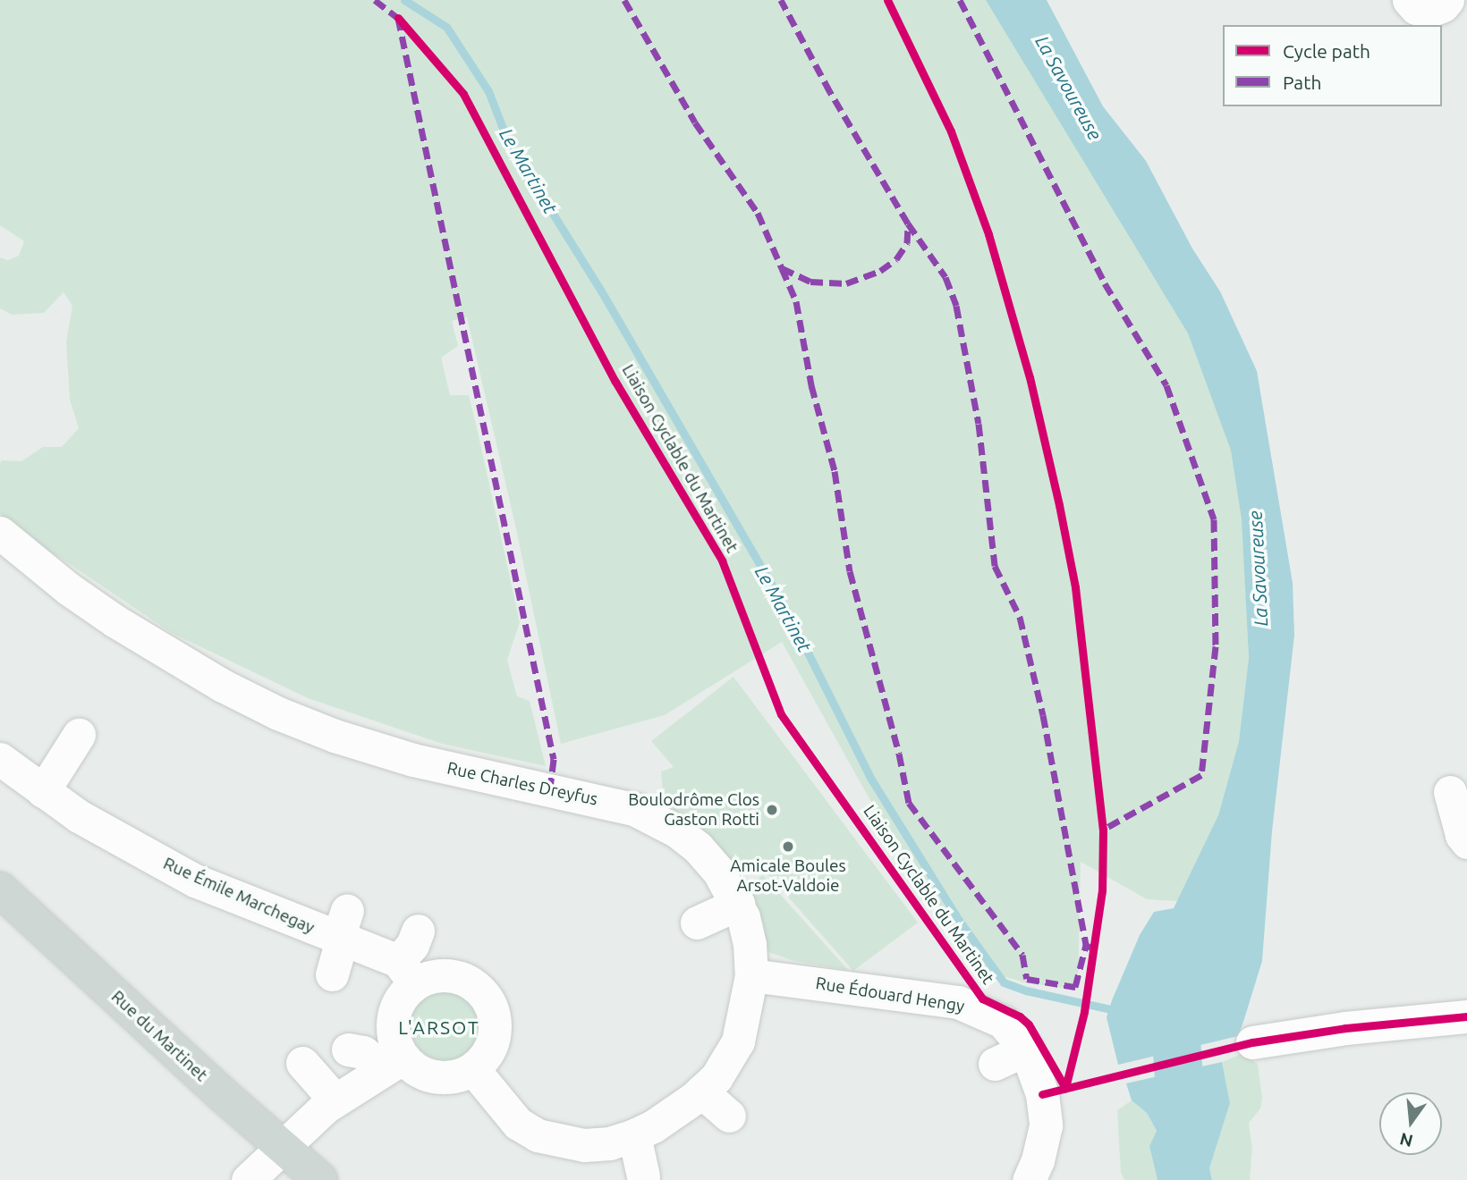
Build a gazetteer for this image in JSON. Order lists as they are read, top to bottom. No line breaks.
{"streets":{"main road":["Rue du Martinet"],"street":["Rue Charles Dreyfus","Rue Émile Marchegay","Rue Édouard Hengy"],"cycle path":["Liaison Cyclable du Martinet"]},"crossings":[["Rue Charles Dreyfus","Rue Émile Marchegay"],["Rue Charles Dreyfus","Rue Édouard Hengy"]],"districts":["L'ARSOT"],"water":["La Savoureuse","Le Martinet"],"places":["Boulodrôme Clos Gaston Rotti","Amicale Boules Arsot-Valdoie"],"legend":["Cycle path","Path"],"north":"bottom"}
